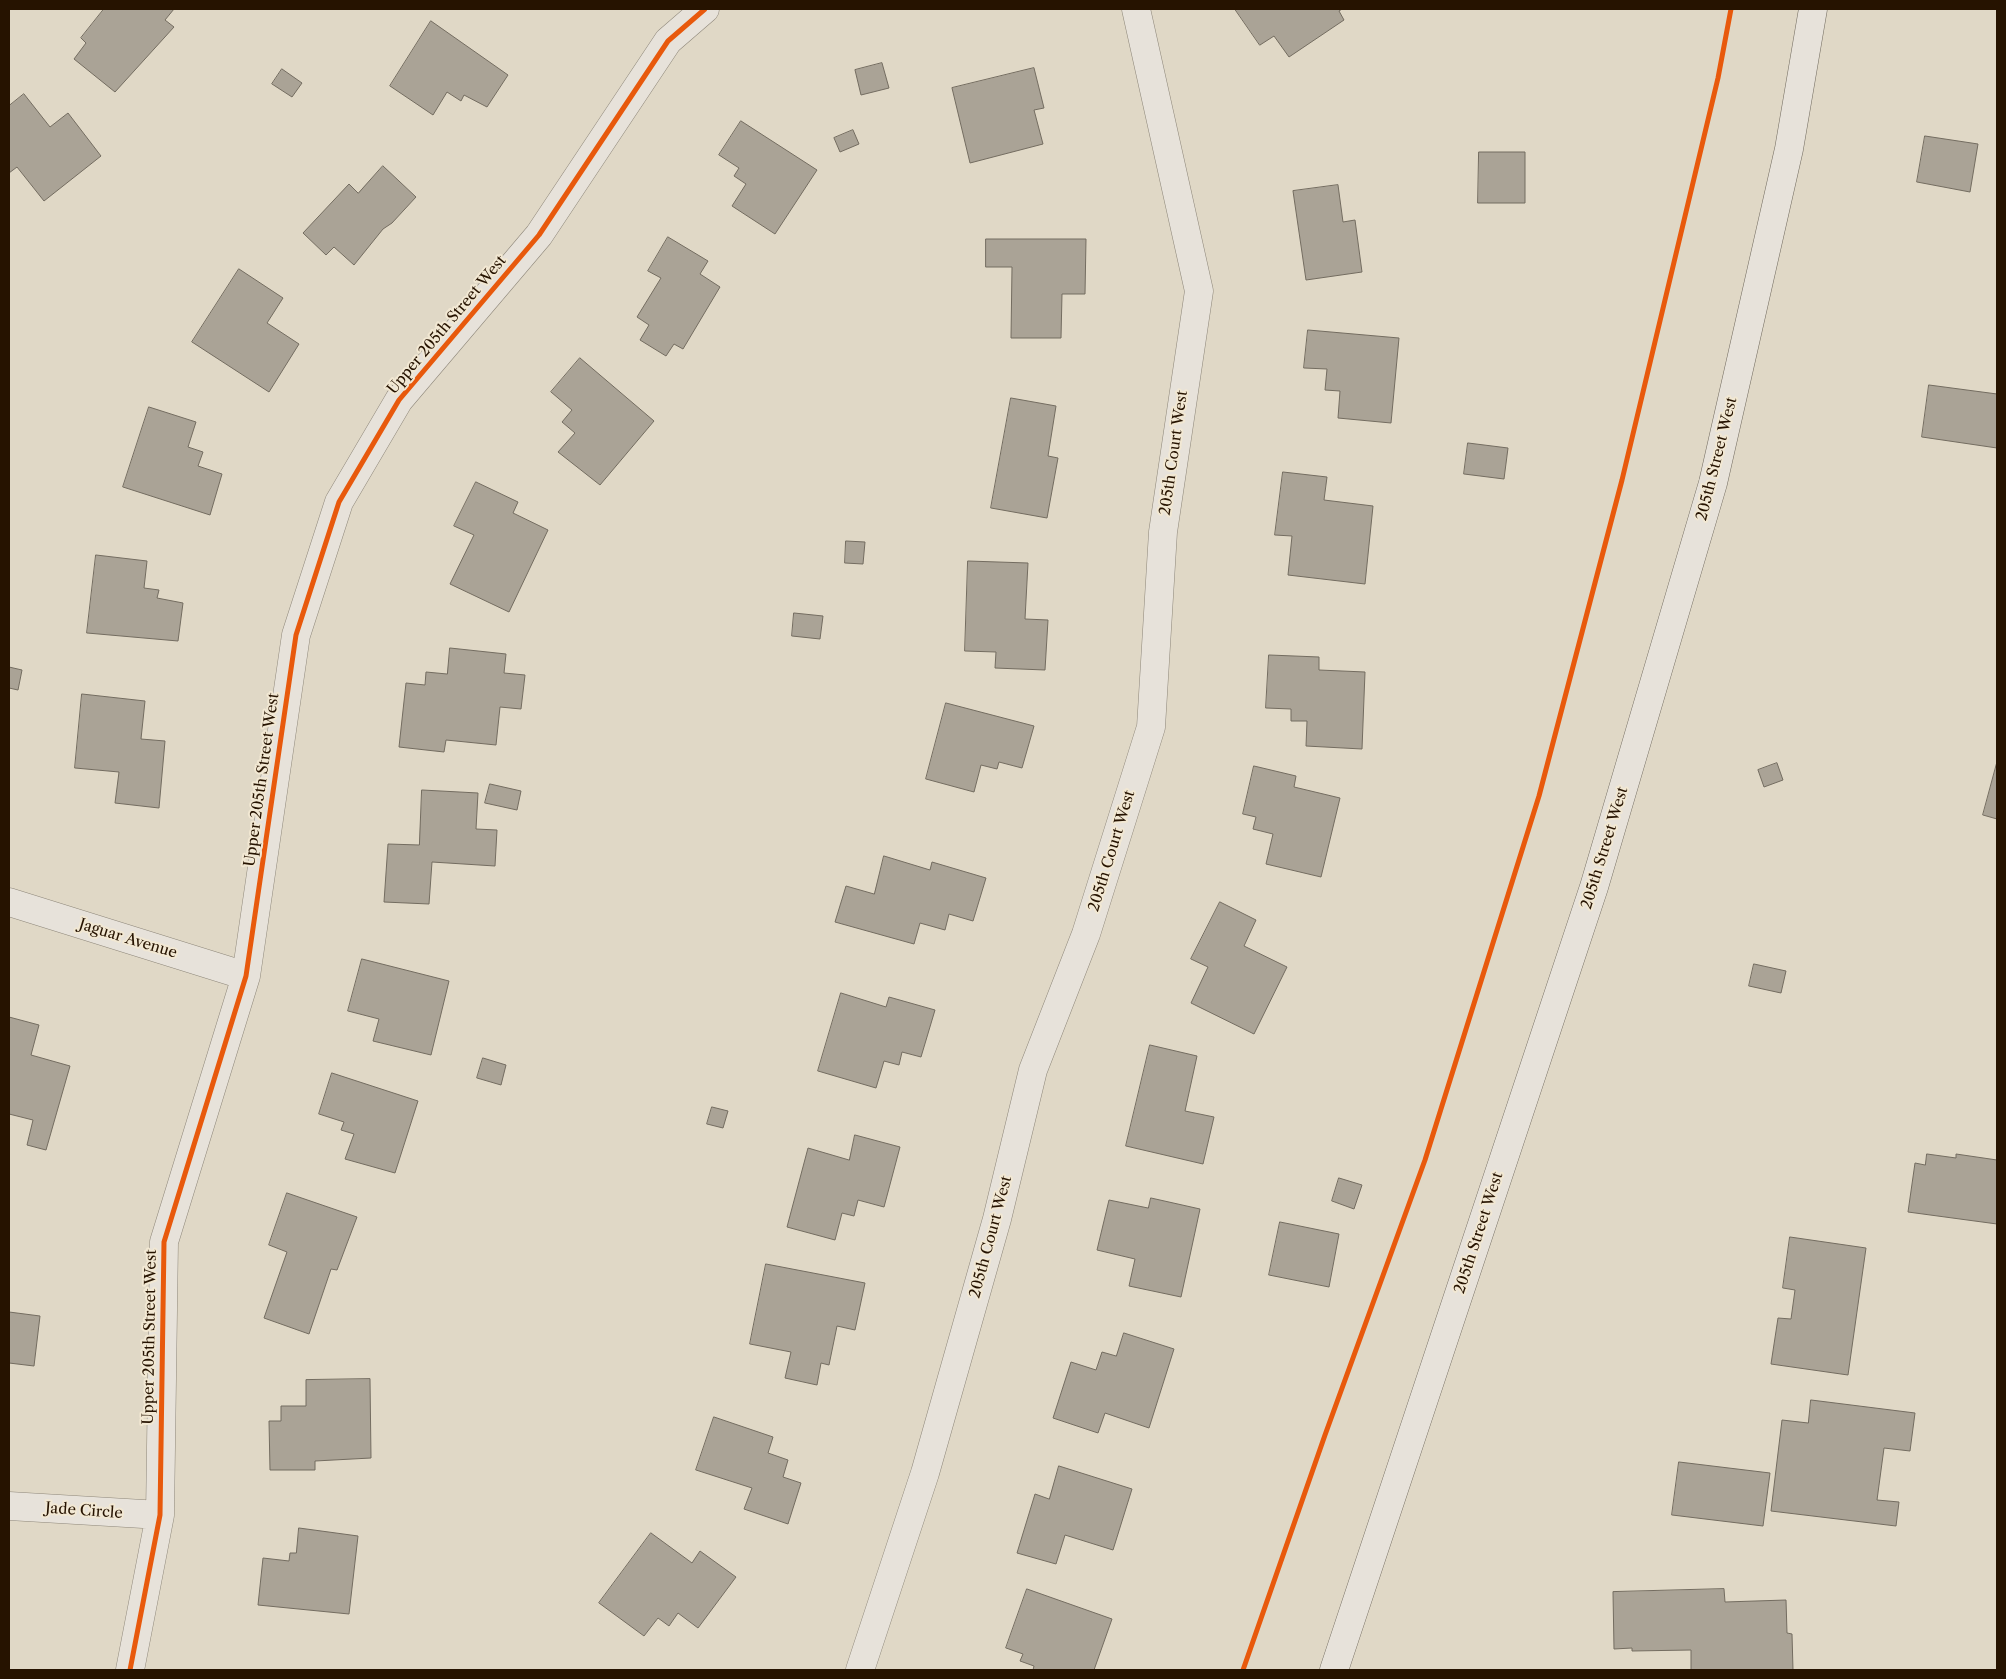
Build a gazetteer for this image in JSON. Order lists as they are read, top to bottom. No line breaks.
{"streets":{"street":["Upper 205th Street West","205th Court West","205th Street West","Jaguar Avenue","Jade Circle"]},"crossings":[["Upper 205th Street West","Jaguar Avenue"],["Upper 205th Street West","Jade Circle"]]}
